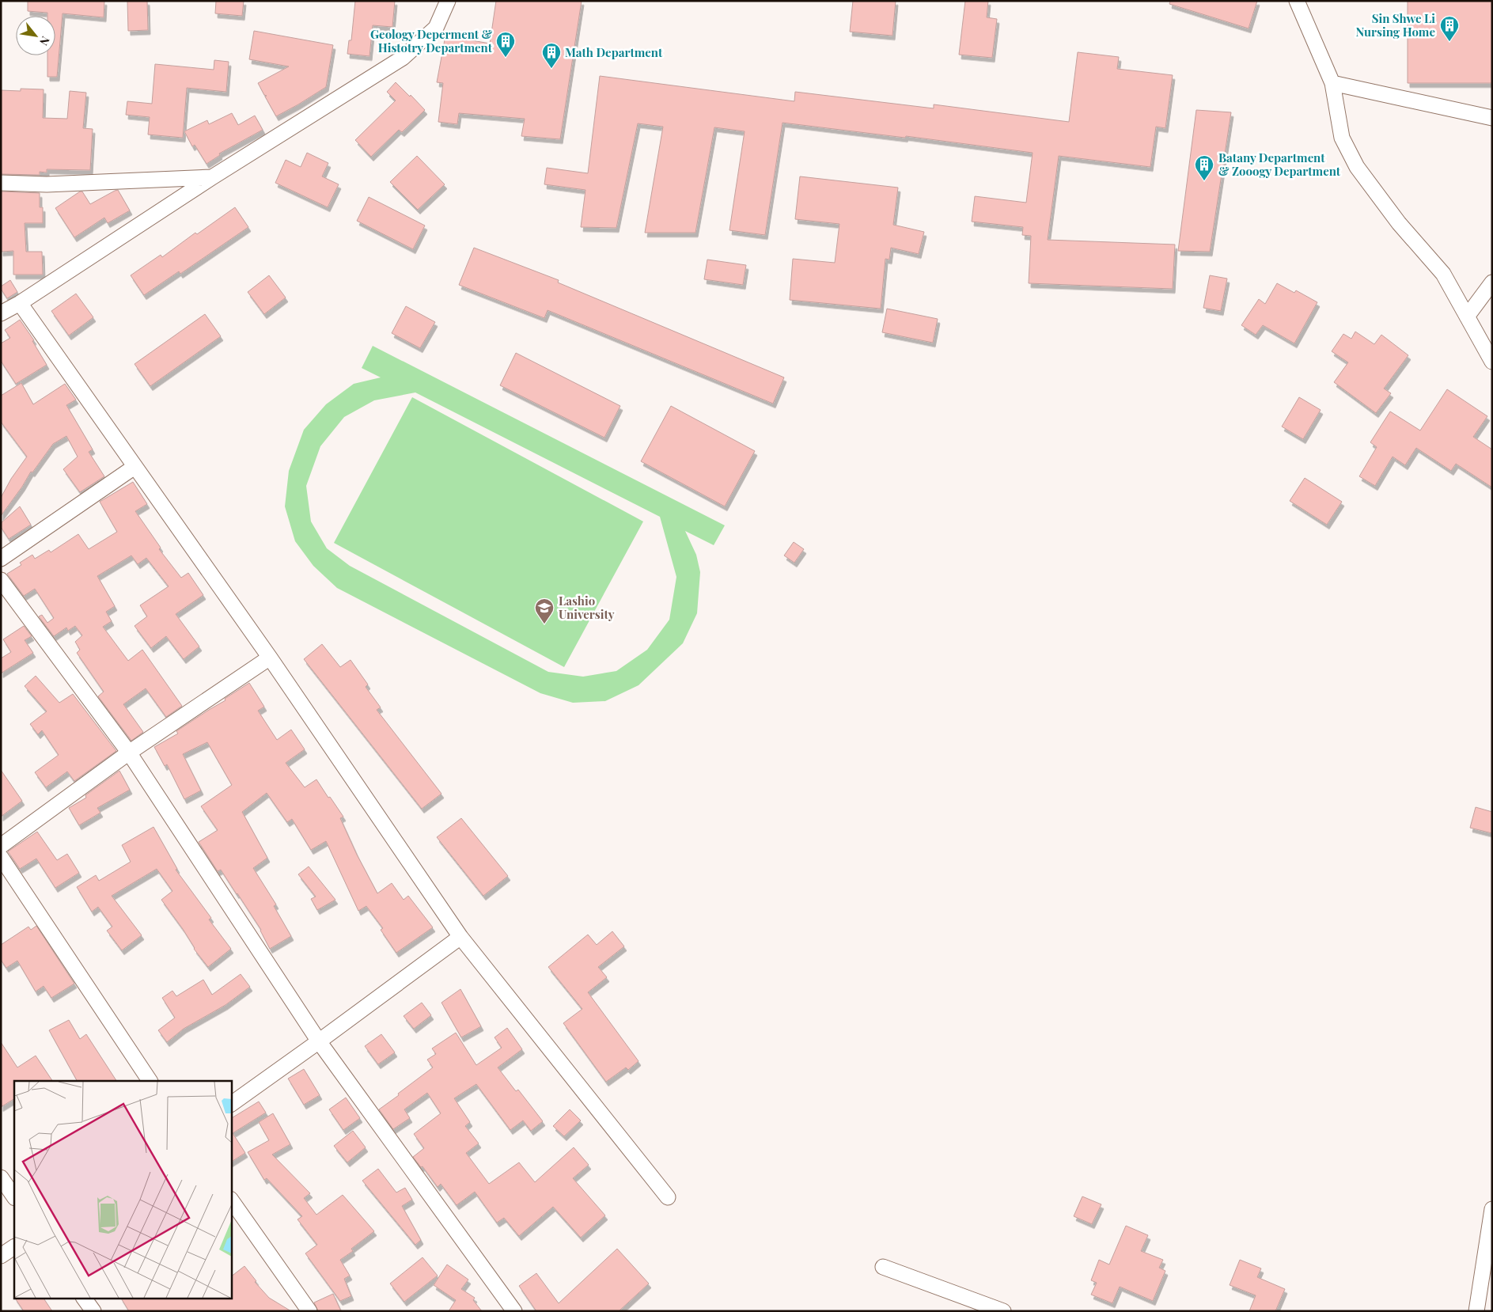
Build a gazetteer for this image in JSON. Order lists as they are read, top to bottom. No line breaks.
{"places":{"building":["Sin Shwe Li Nursing Home","Geology Deperment & Histotry Department","Math Department","Batany Department & Zooogy Department"],"school or university":["Lashio University"]},"north":"bottom right"}
